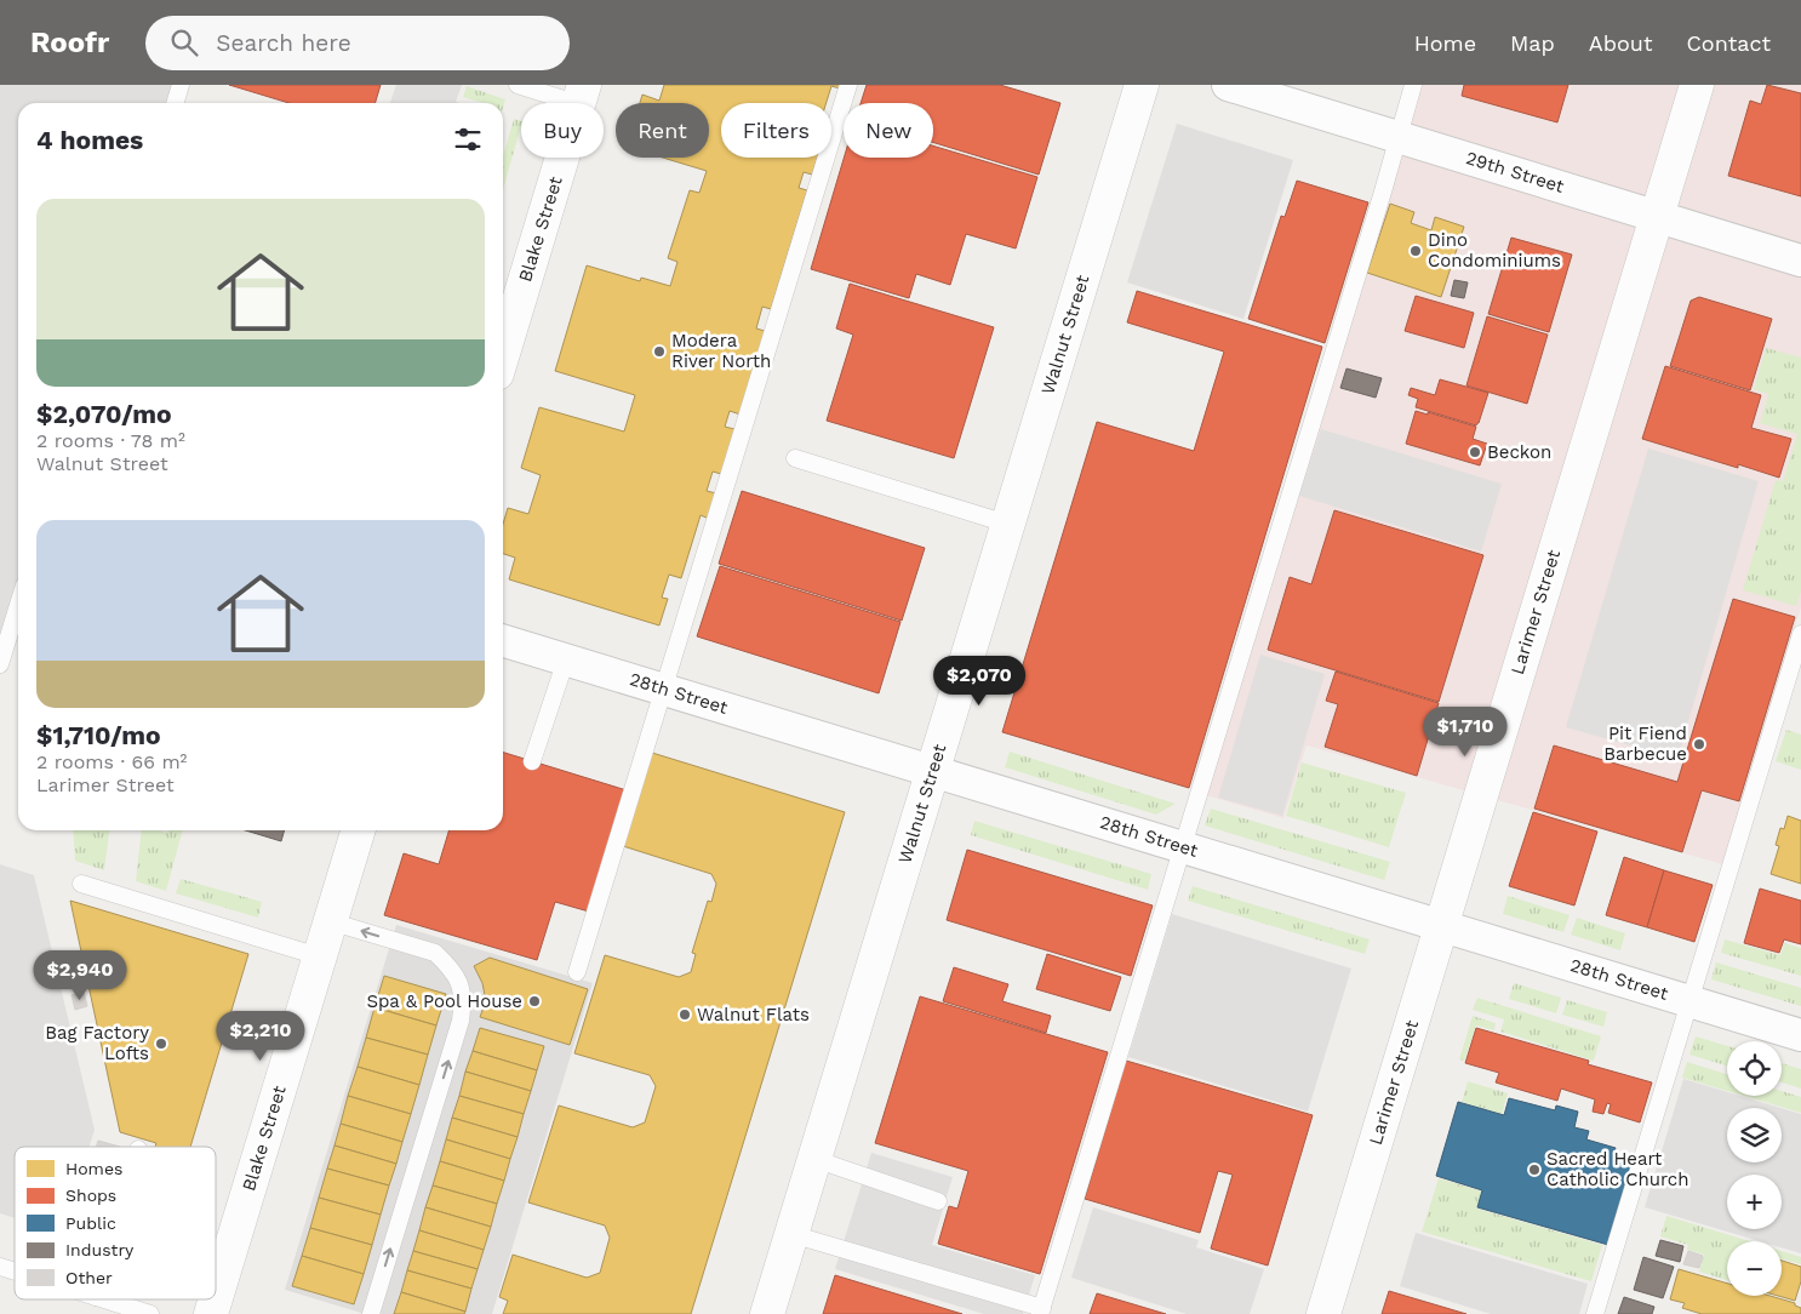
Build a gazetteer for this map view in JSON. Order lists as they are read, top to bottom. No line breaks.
{"streets":{"street":["29th Street","Blake Street","Walnut Street","Larimer Street","28th Street"]},"crossings":[["29th Street","Larimer Street"],["Walnut Street","28th Street"],["Larimer Street","28th Street"]],"places":["Dino Condominiums","Modera River North","Beckon","Pit Fiend Barbecue","Spa & Pool House","Walnut Flats","Bag Factory Lofts","Sacred Heart Catholic Church"],"legend":["Homes","Shops","Public","Industry","Other"],"page":{"header":"Roofr","search":"Search here","nav":["Home","Map","About","Contact"],"chip":["Buy","Rent","Filters","New"],"heading":"4 homes","list":[{"name":"$2,070/mo","note":"2 rooms · 78 m² · Walnut Street"},{"name":"$1,710/mo","note":"2 rooms · 66 m² · Larimer Street"}],"price":["$2,070","$1,710","$2,940","$2,210"],"map_buttons":["+","−"]}}
